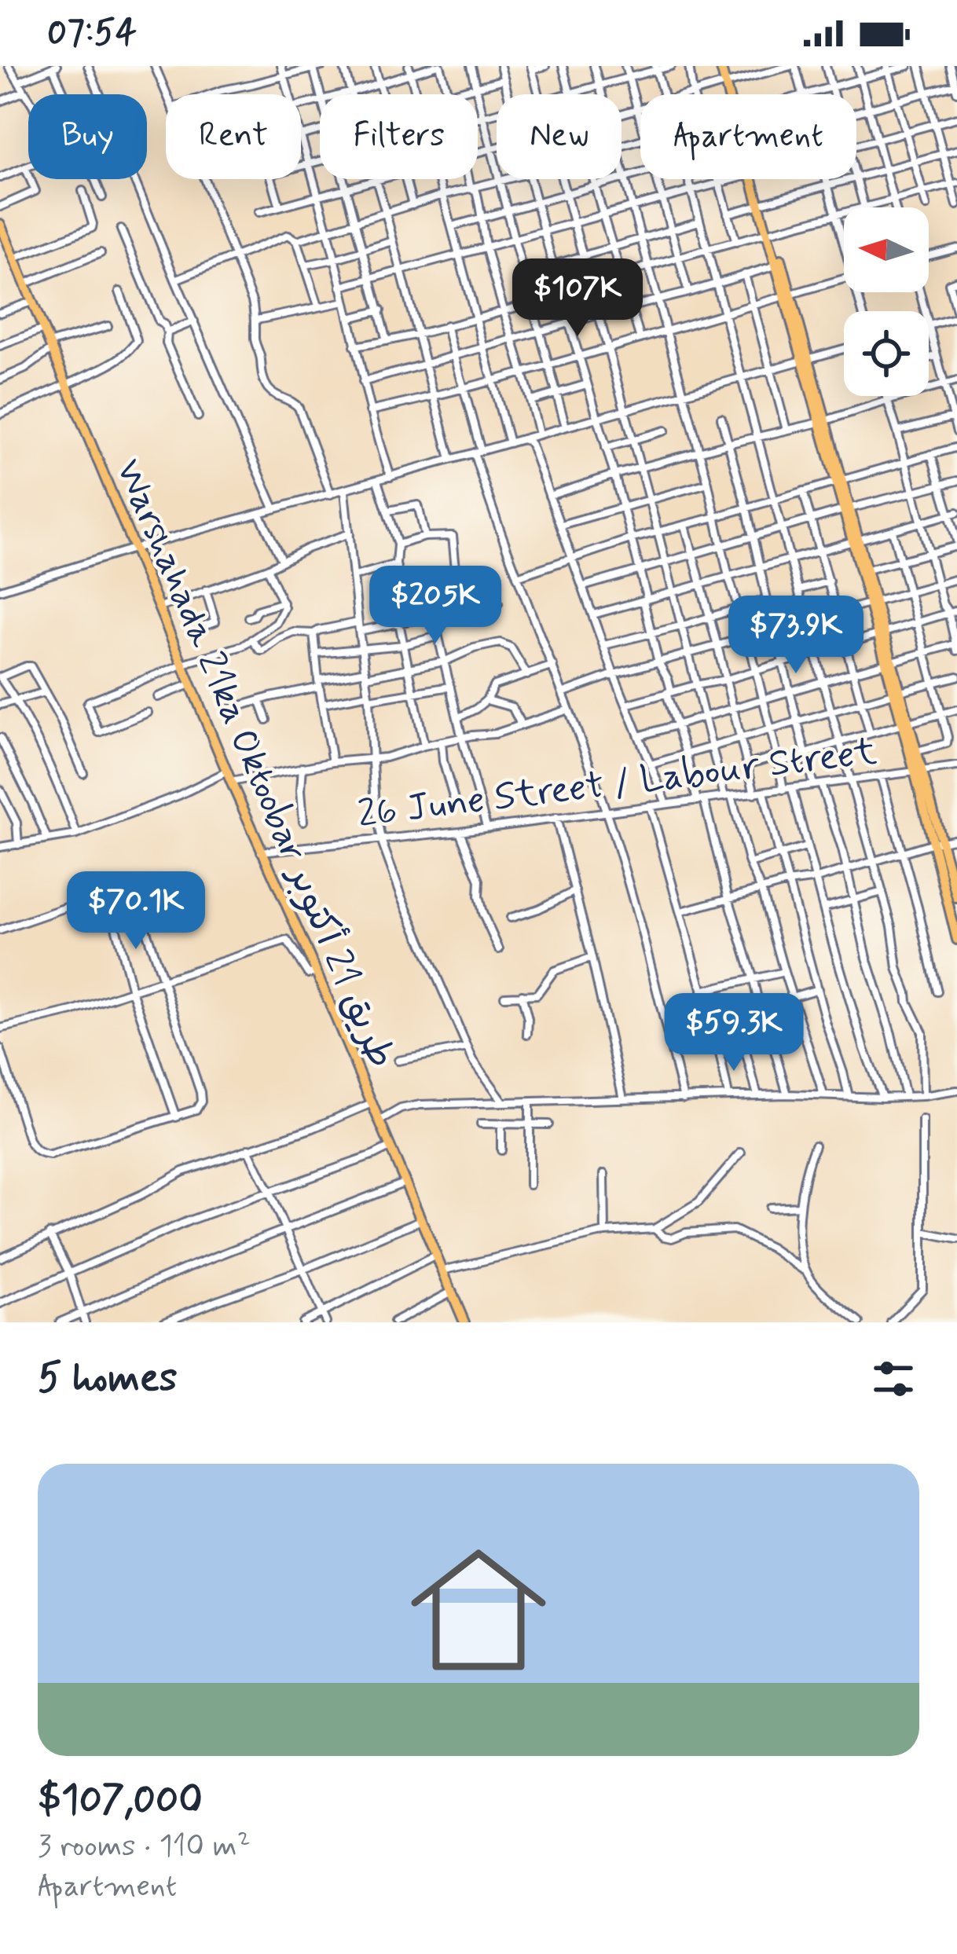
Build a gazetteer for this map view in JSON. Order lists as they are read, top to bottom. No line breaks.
{"streets":{"main road":["Warshahada 21ka Oktoobar طريق 21 أكتوبر"],"street":["26 June Street / Labour Street"]},"crossings":[["Warshahada 21ka Oktoobar طريق 21 أكتوبر","26 June Street / Labour Street"]],"north":"left","page":{"status":"07:54","chip":["Buy","Rent","Filters","New","Apartment"],"price":["$107K","$205K","$73.9K","$70.1K","$59.3K"],"heading":"5 homes","list":[{"name":"$107,000","note":"3 rooms · 110 m² · Apartment"}]}}
